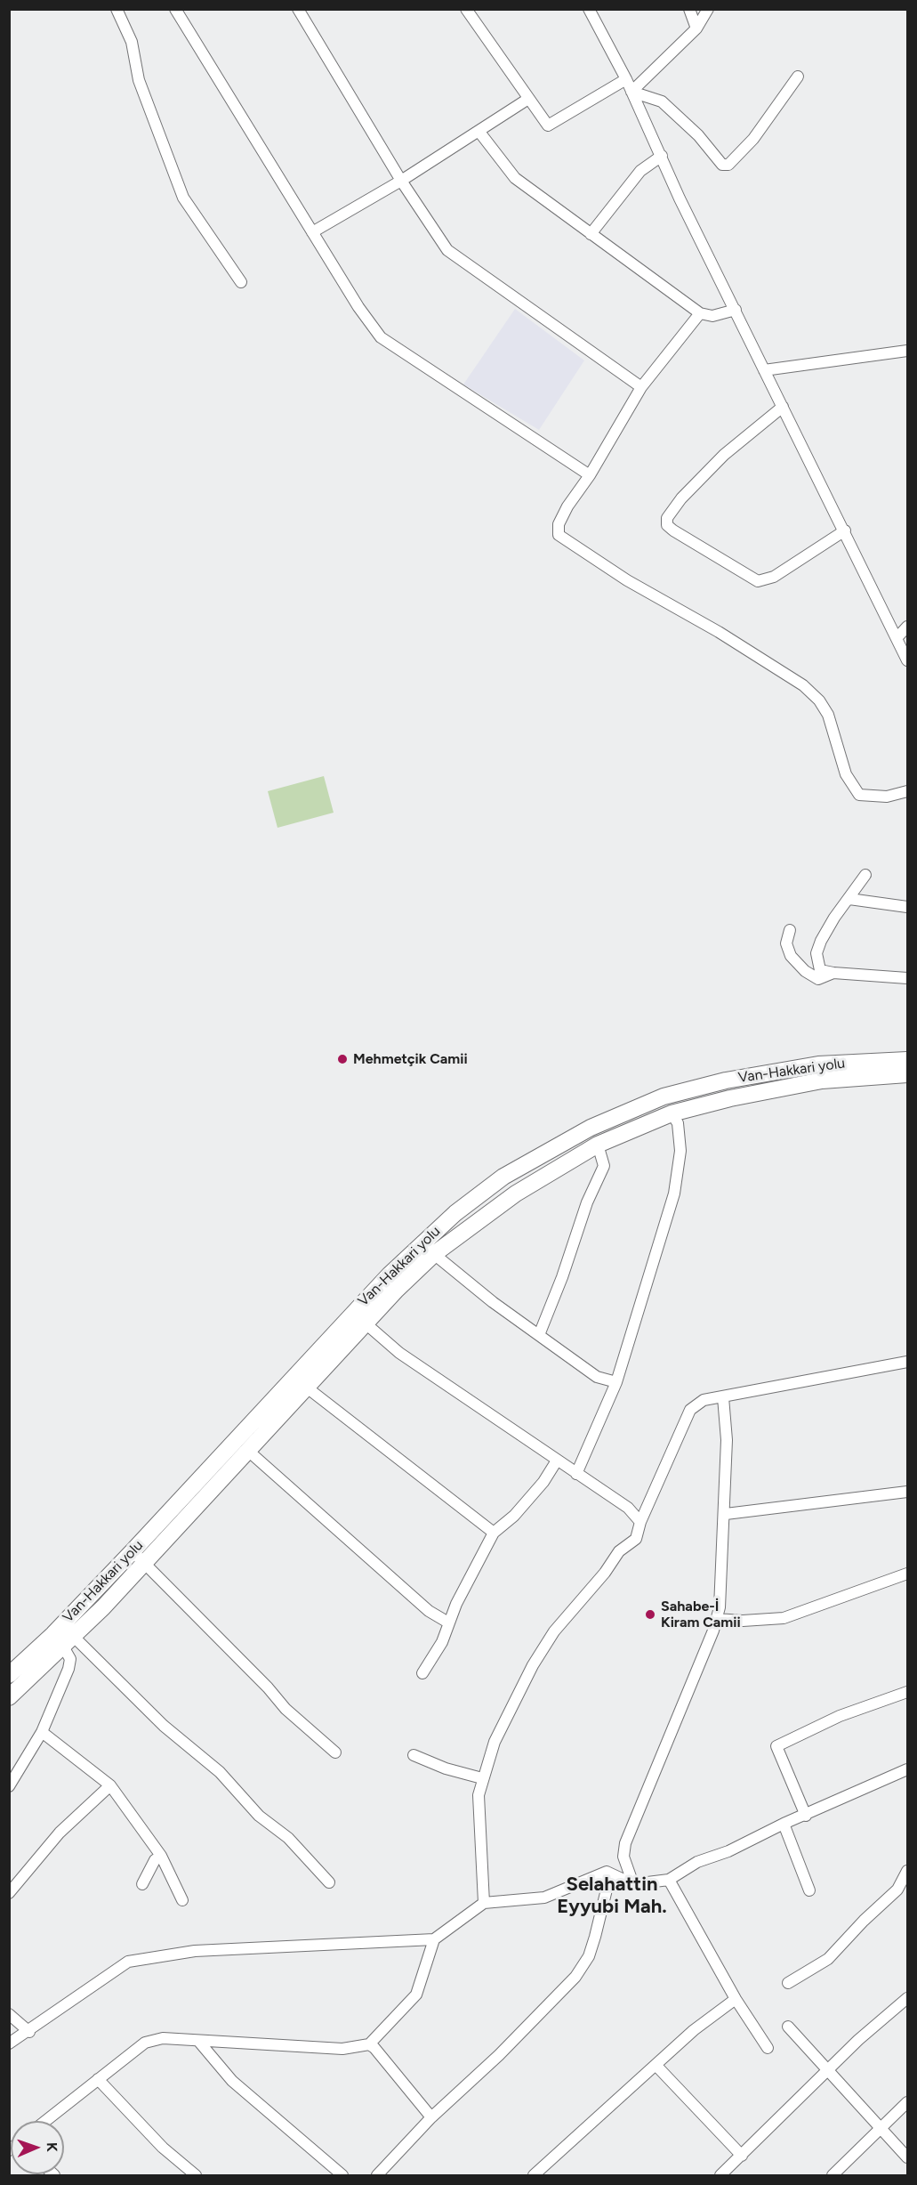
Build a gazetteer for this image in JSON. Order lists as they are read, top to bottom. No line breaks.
{"streets":{"highway":["Van-Hakkari yolu"]},"districts":["Selahattin Eyyubi Mah."],"places":["Mehmetçik Camii","Sahabe-İ Kiram Camii"],"north":"right"}
